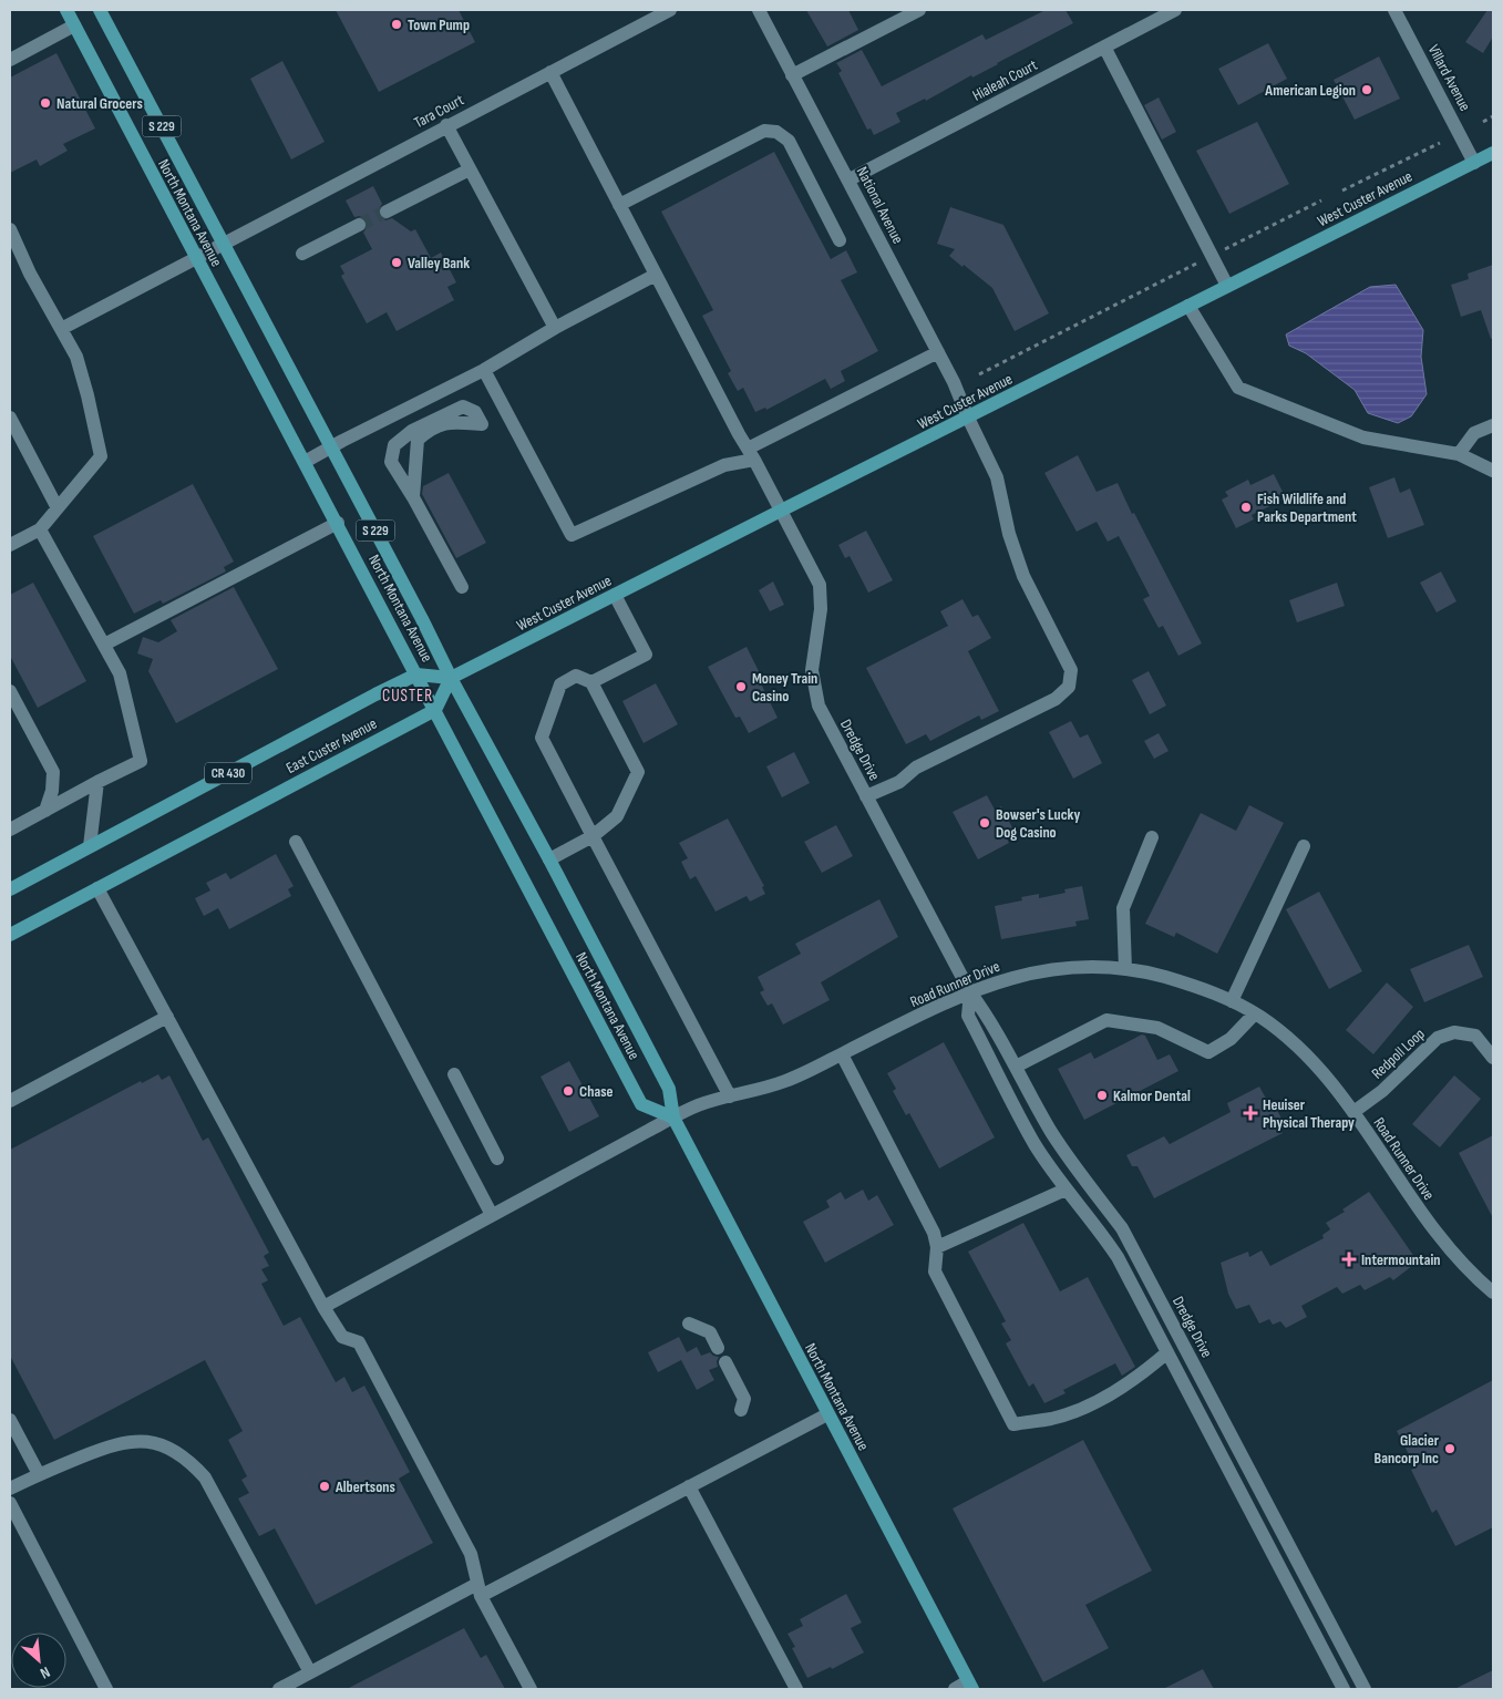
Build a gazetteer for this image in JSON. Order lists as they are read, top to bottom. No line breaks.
{"streets":{"main road":["S 229","West Custer Avenue","North Montana Avenue","East Custer Avenue","CR 430"],"street":["Villard Avenue","Hialeah Court","Tara Court","National Avenue","Dredge Drive","Road Runner Drive","Redpoll Loop"]},"crossings":[["Villard Avenue","West Custer Avenue"],["Hialeah Court","National Avenue"],["Tara Court","North Montana Avenue"],["Tara Court","Dredge Drive"],["West Custer Avenue","National Avenue"],["West Custer Avenue","North Montana Avenue"],["West Custer Avenue","Dredge Drive"],["National Avenue","Dredge Drive"],["North Montana Avenue","East Custer Avenue"],["North Montana Avenue","Road Runner Drive"],["Dredge Drive","Road Runner Drive"],["Road Runner Drive","Redpoll Loop"]],"districts":["CUSTER"],"places":{"other":["Town Pump","American Legion","Natural Grocers","Valley Bank","Fish Wildlife and Parks Department","Money Train Casino","Bowser's Lucky Dog Casino","Chase","Kalmor Dental","Glacier Bancorp Inc","Albertsons"],"health":["Heuiser Physical Therapy","Intermountain"]},"north":"bottom right"}
